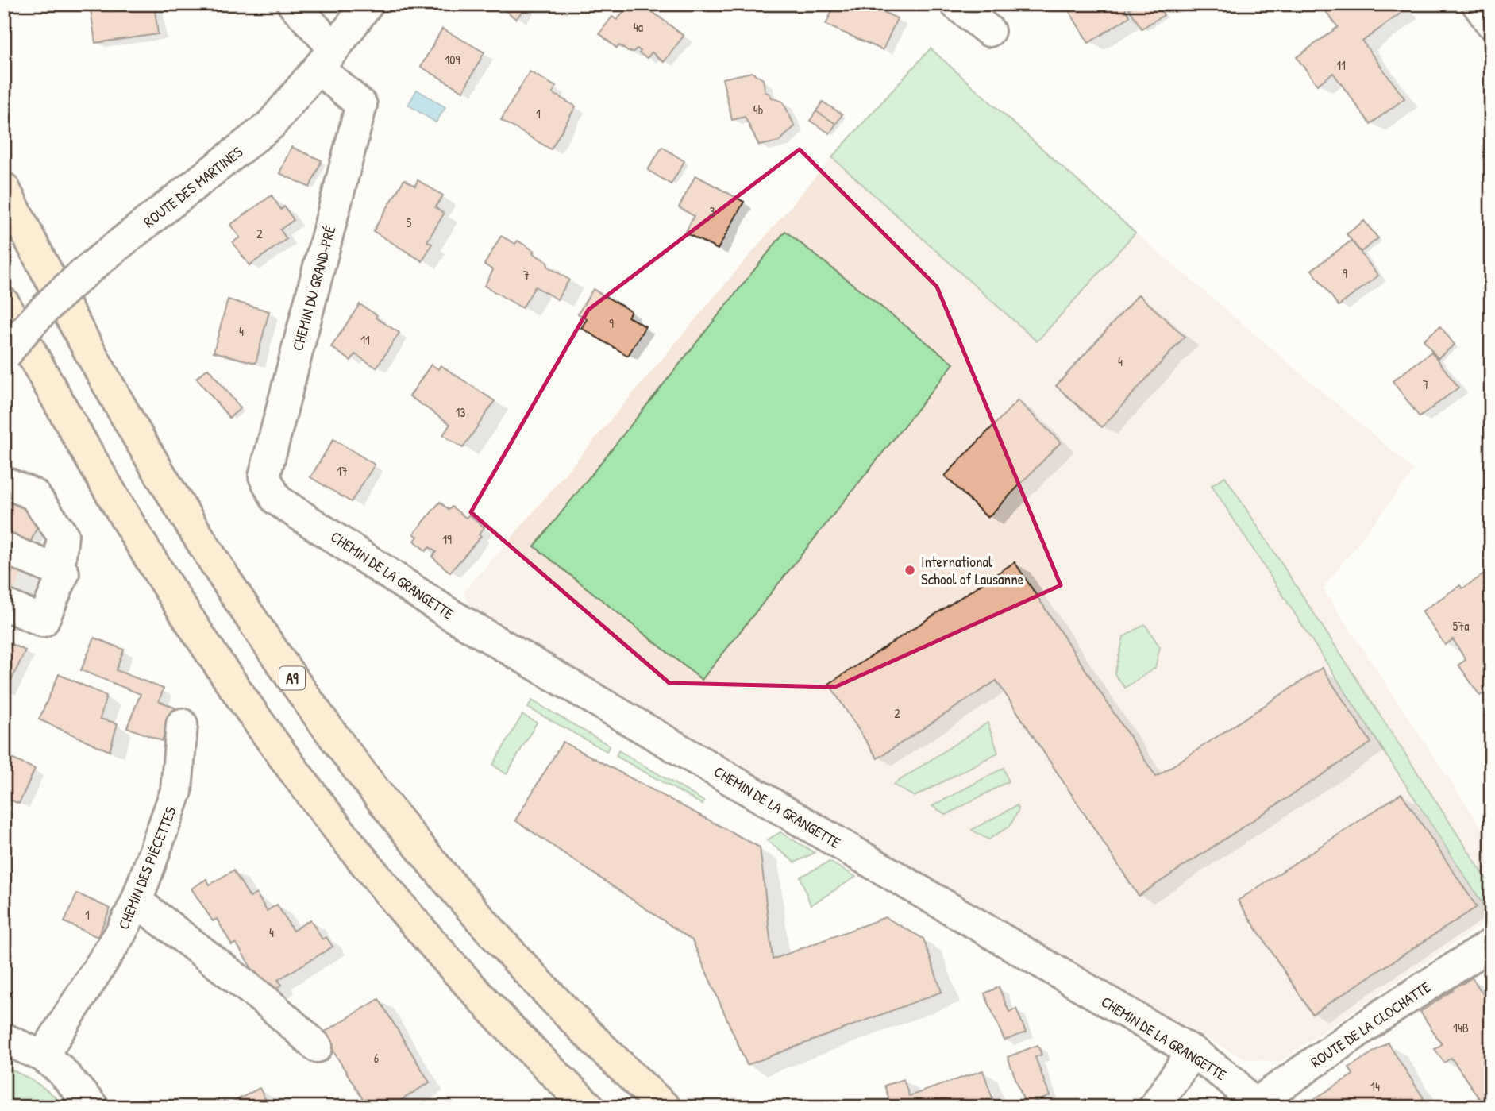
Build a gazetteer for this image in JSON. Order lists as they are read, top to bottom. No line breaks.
{"streets":{"highway":["A9"],"street":["ROUTE DES MARTINES","CHEMIN DU GRAND-PRÉ","CHEMIN DE LA GRANGETTE","CHEMIN DES PIÉCETTES","ROUTE DE LA CLOCHATTE"]},"crossings":[["ROUTE DES MARTINES","CHEMIN DU GRAND-PRÉ"],["CHEMIN DU GRAND-PRÉ","CHEMIN DE LA GRANGETTE"],["CHEMIN DE LA GRANGETTE","ROUTE DE LA CLOCHATTE"]],"places":["International School of Lausanne"],"house_numbers":["4a","109","11","4b","1","3","5","2","9","7","9","4","11","4","7","13","17","19","57a","2","1","4","14B","6","14"]}
